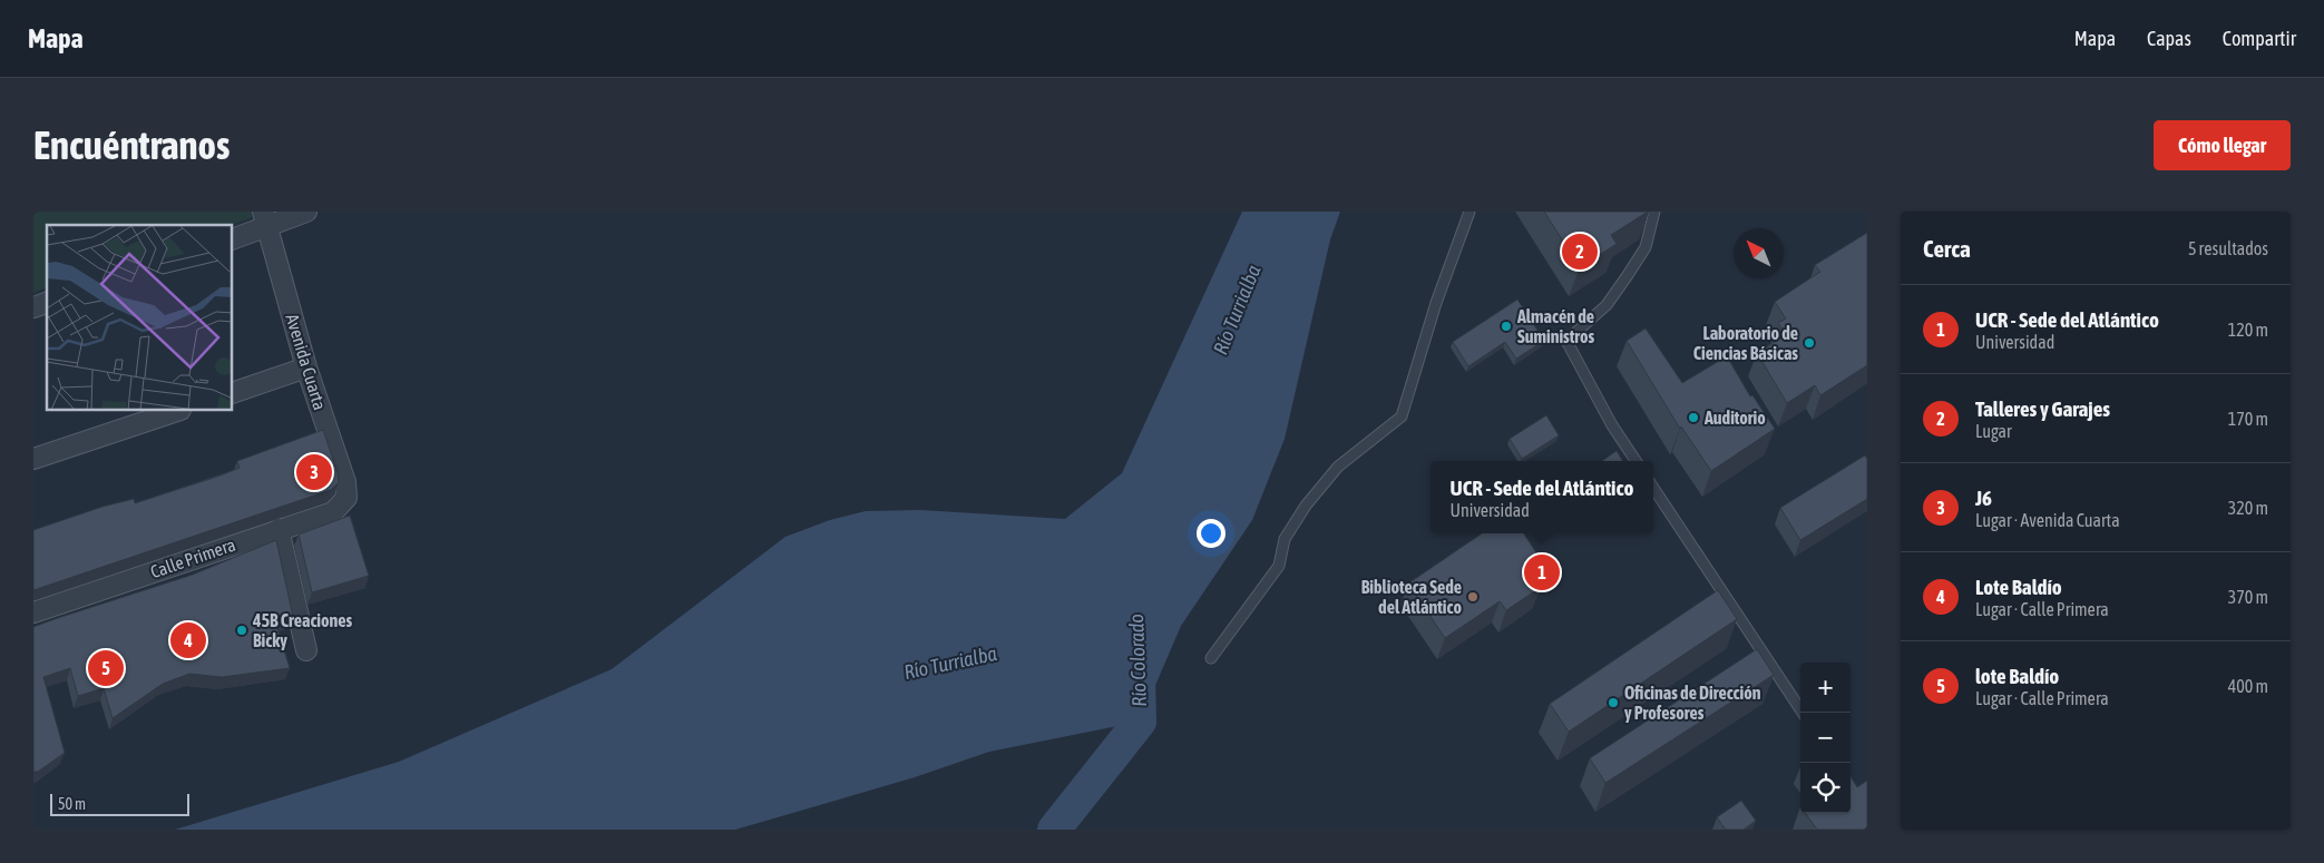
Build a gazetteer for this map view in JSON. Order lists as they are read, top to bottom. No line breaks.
{"streets":{"street":["Avenida Cuarta","Calle Primera"]},"crossings":[["Avenida Cuarta","Calle Primera"]],"water":["Río Turrialba","Río Colorado"],"places":["Almacén de Suministros","Laboratorio de Ciencias Básicas","Auditorio","Biblioteca Sede del Atlántico","45B Creaciones Bicky","Oficinas de Dirección y Profesores"],"scale_bar":"50 m","north":"top left","page":{"header":"Mapa","nav":["Mapa","Capas","Compartir"],"buttons":"Cómo llegar","title":"Encuéntranos","heading":["Cerca","5 resultados"],"pins":["2","3","1","4","5"],"list":[{"mark":"1","name":"UCR - Sede del Atlántico","note":"Universidad","value":"120 m"},{"mark":"2","name":"Talleres y Garajes","note":"Lugar","value":"170 m"},{"mark":"3","name":"J6","note":"Lugar · Avenida Cuarta","value":"320 m"},{"mark":"4","name":"Lote Baldío","note":"Lugar · Calle Primera","value":"370 m"},{"mark":"5","name":"lote Baldío","note":"Lugar · Calle Primera","value":"400 m"}],"popup":["UCR - Sede del Atlántico","Universidad"],"map_buttons":["+","−"],"scale":"50 m"}}
